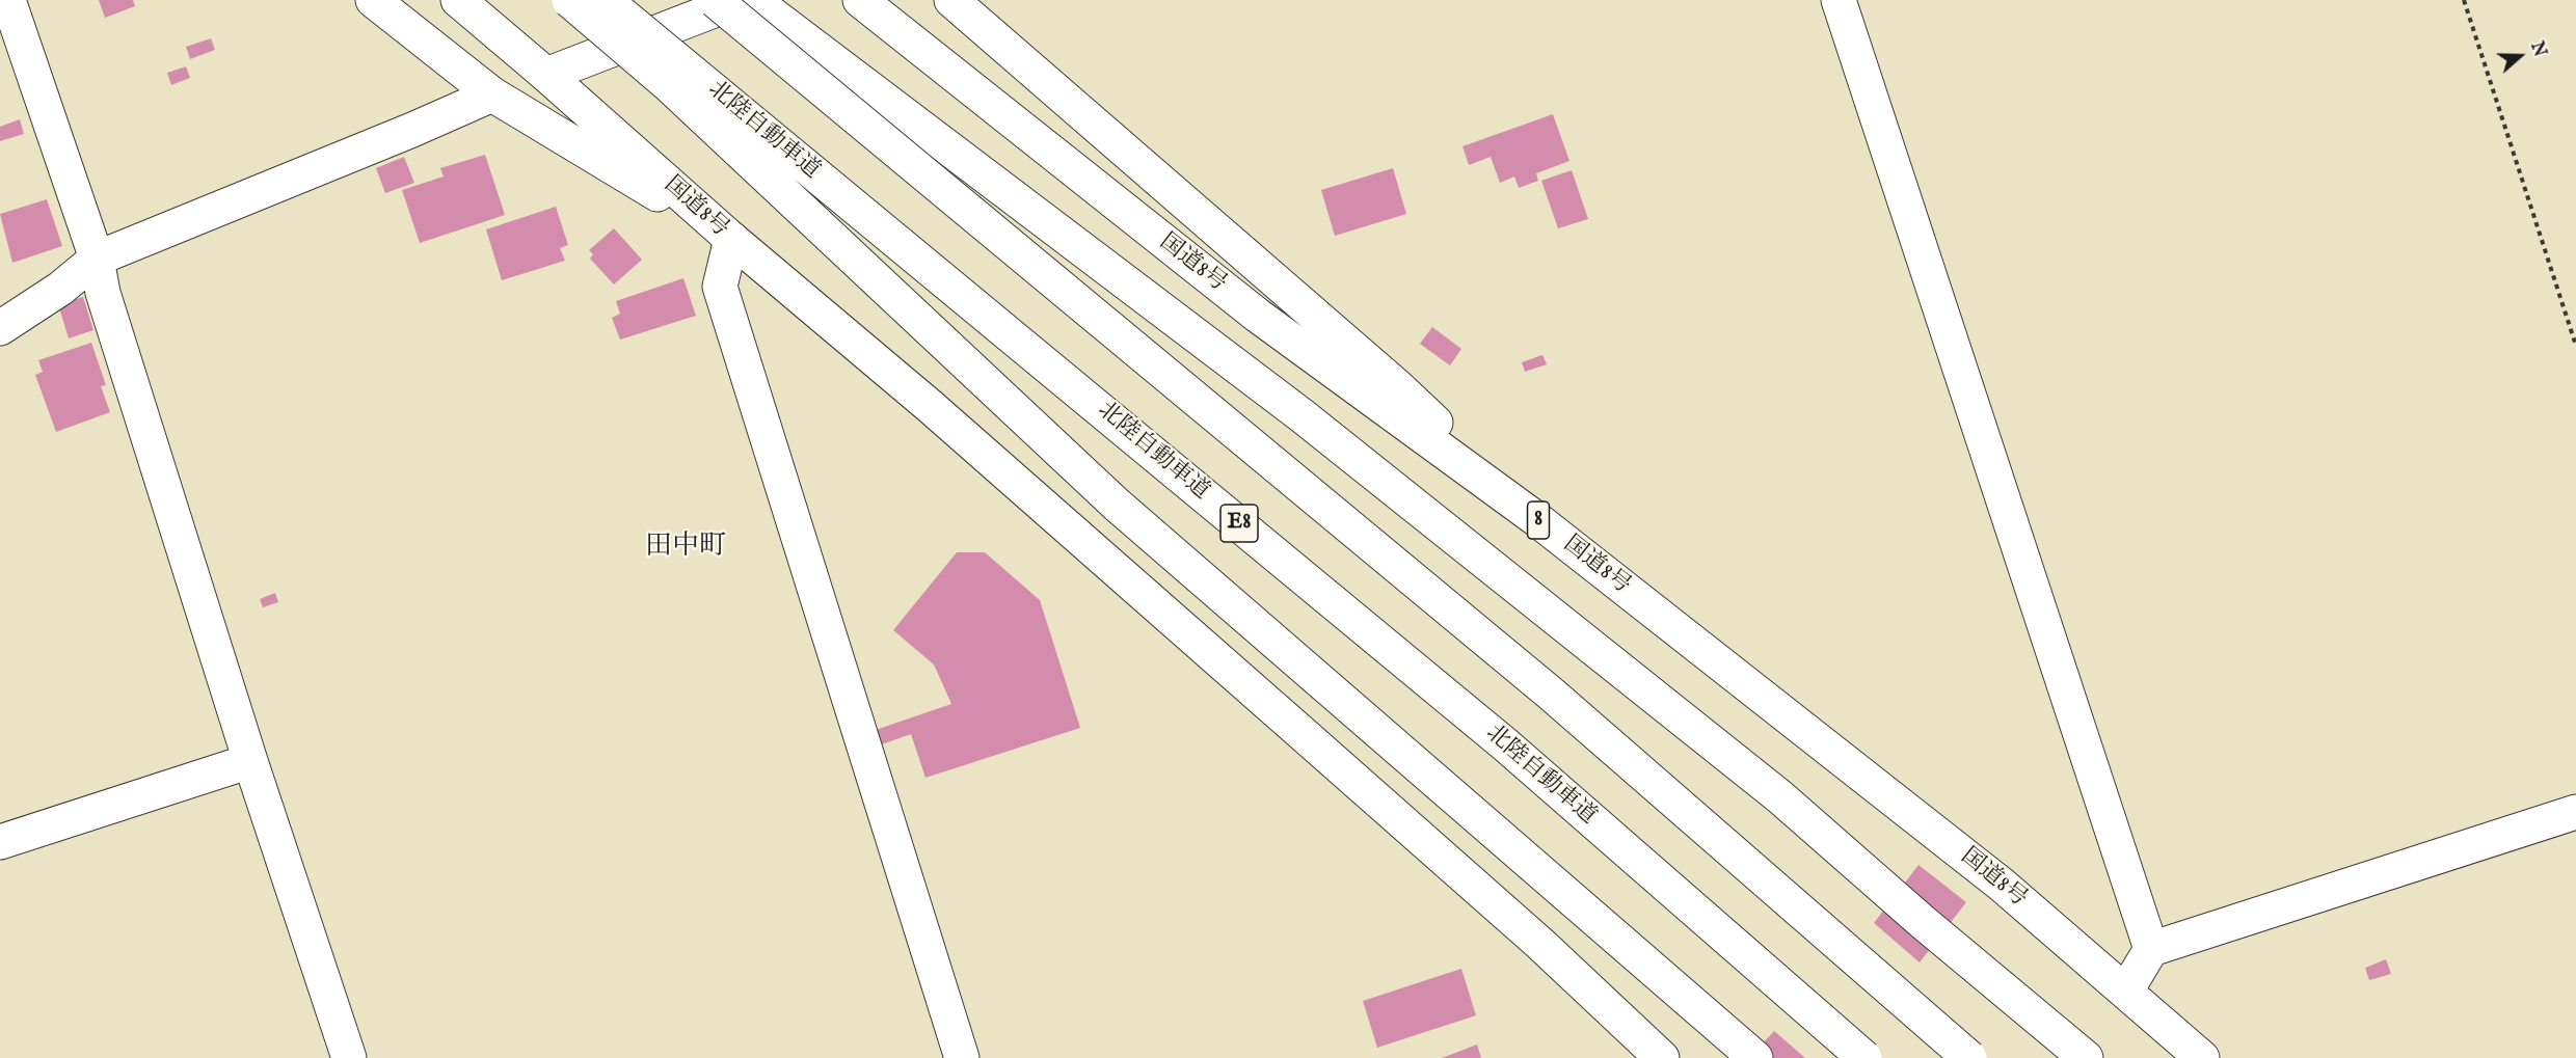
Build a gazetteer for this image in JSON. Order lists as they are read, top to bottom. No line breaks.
{"streets":{"main road":["北陸自動車道","国道8号","8","E8"]},"districts":["田中町"],"north":"right"}
